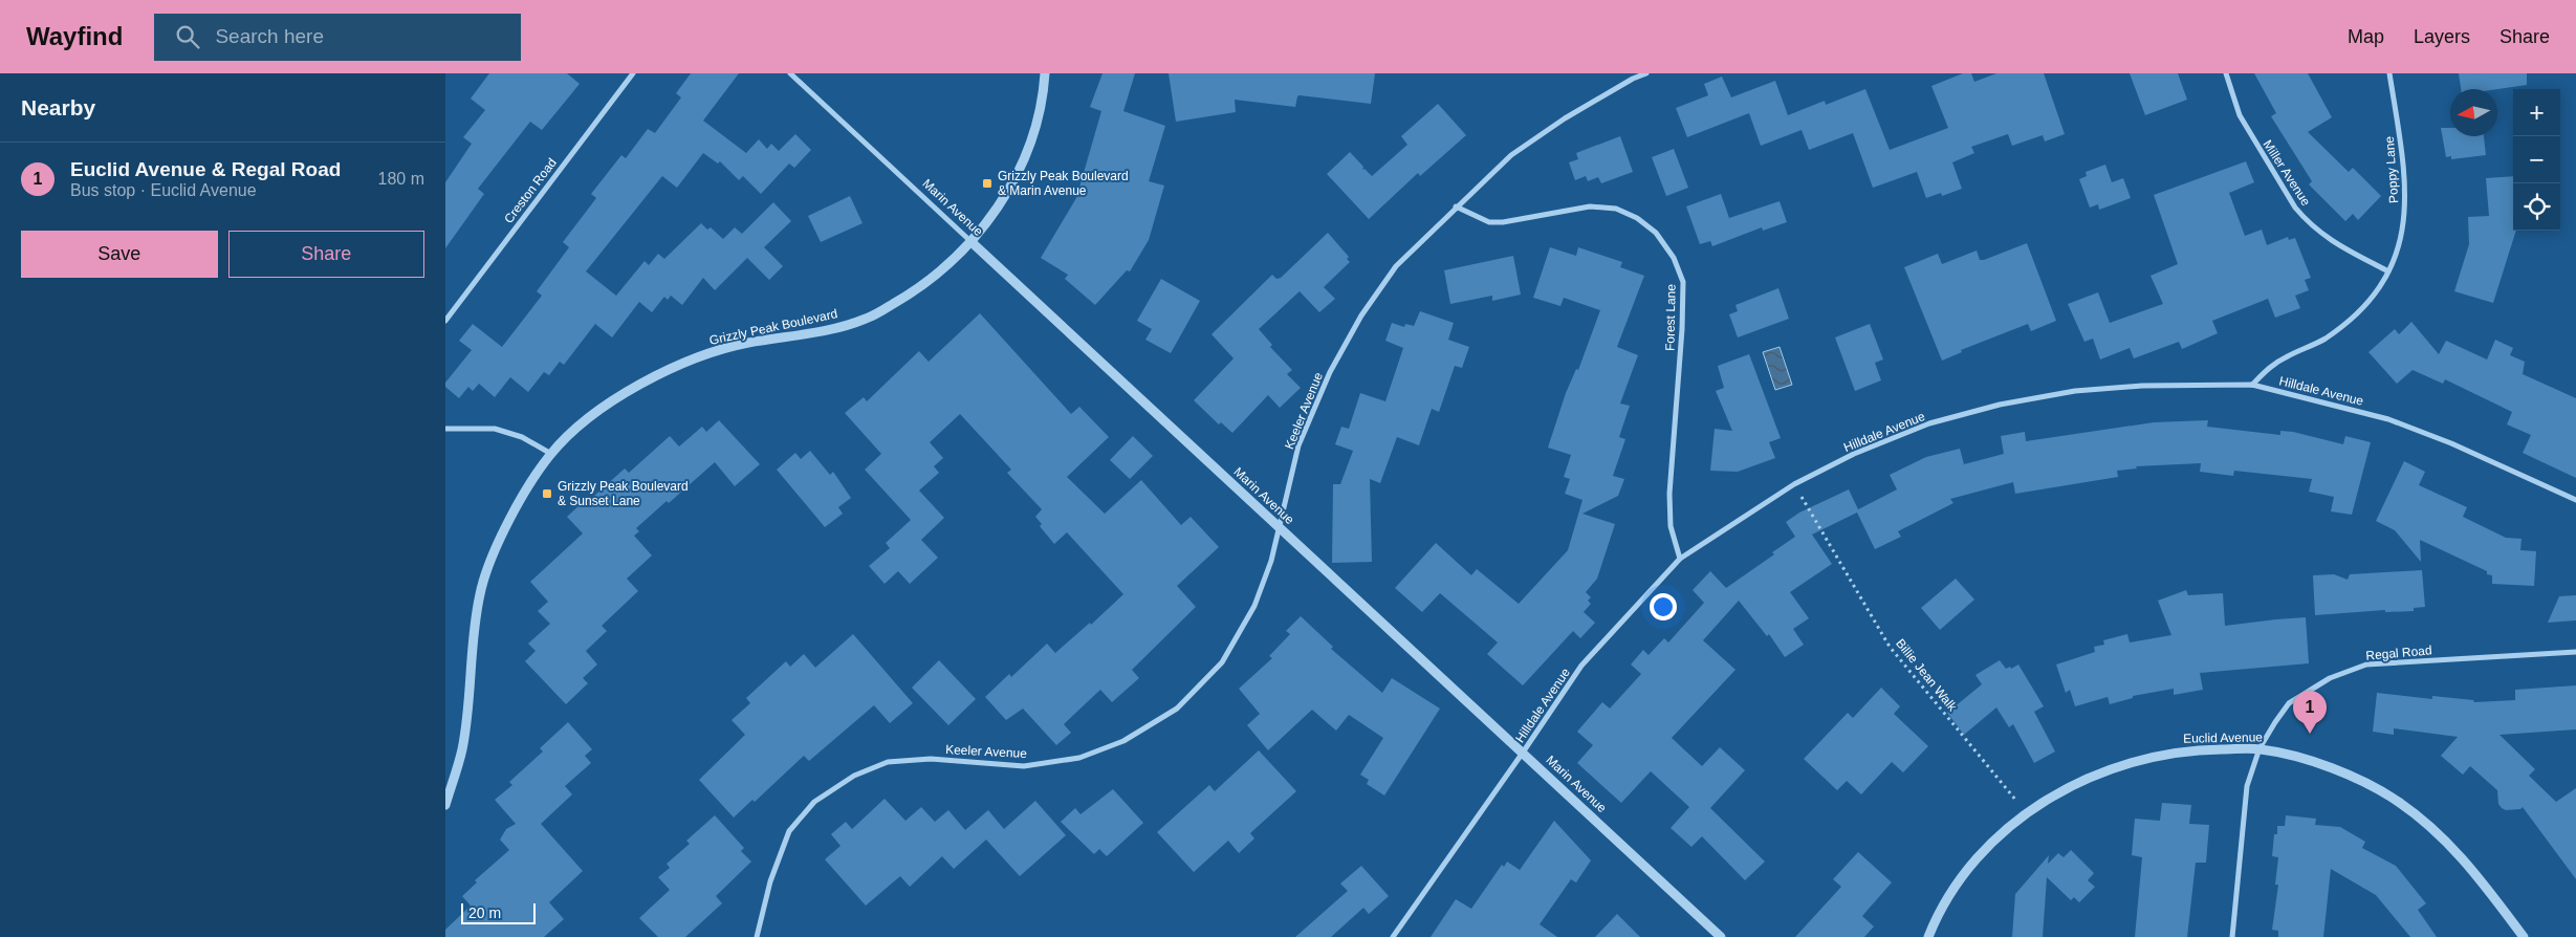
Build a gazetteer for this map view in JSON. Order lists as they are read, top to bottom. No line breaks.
{"streets":{"street":["Poppy Lane","Miller Avenue","Creston Road","Marin Avenue","Forest Lane","Grizzly Peak Boulevard","Hilldale Avenue","Keeler Avenue","Regal Road","Euclid Avenue"],"path":["Billie Jean Walk"]},"crossings":[["Poppy Lane","Miller Avenue"],["Poppy Lane","Hilldale Avenue"],["Marin Avenue","Grizzly Peak Boulevard"],["Marin Avenue","Hilldale Avenue"],["Marin Avenue","Keeler Avenue"],["Forest Lane","Hilldale Avenue"],["Forest Lane","Keeler Avenue"],["Hilldale Avenue","Billie Jean Walk"],["Regal Road","Euclid Avenue"],["Billie Jean Walk","Euclid Avenue"]],"places":{"transit":["Grizzly Peak Boulevard & Marin Avenue","Grizzly Peak Boulevard & Sunset Lane"]},"scale_bar":"20 m","north":"left","page":{"header":"Wayfind","search":"Search here","nav":["Map","Layers","Share"],"heading":"Nearby","map_buttons":["+","−"],"list":[{"mark":"1","name":"Euclid Avenue & Regal Road","note":"Bus stop · Euclid Avenue","value":"180 m"}],"buttons":["Save","Share"],"pins":"1","scale":"20 m"}}
